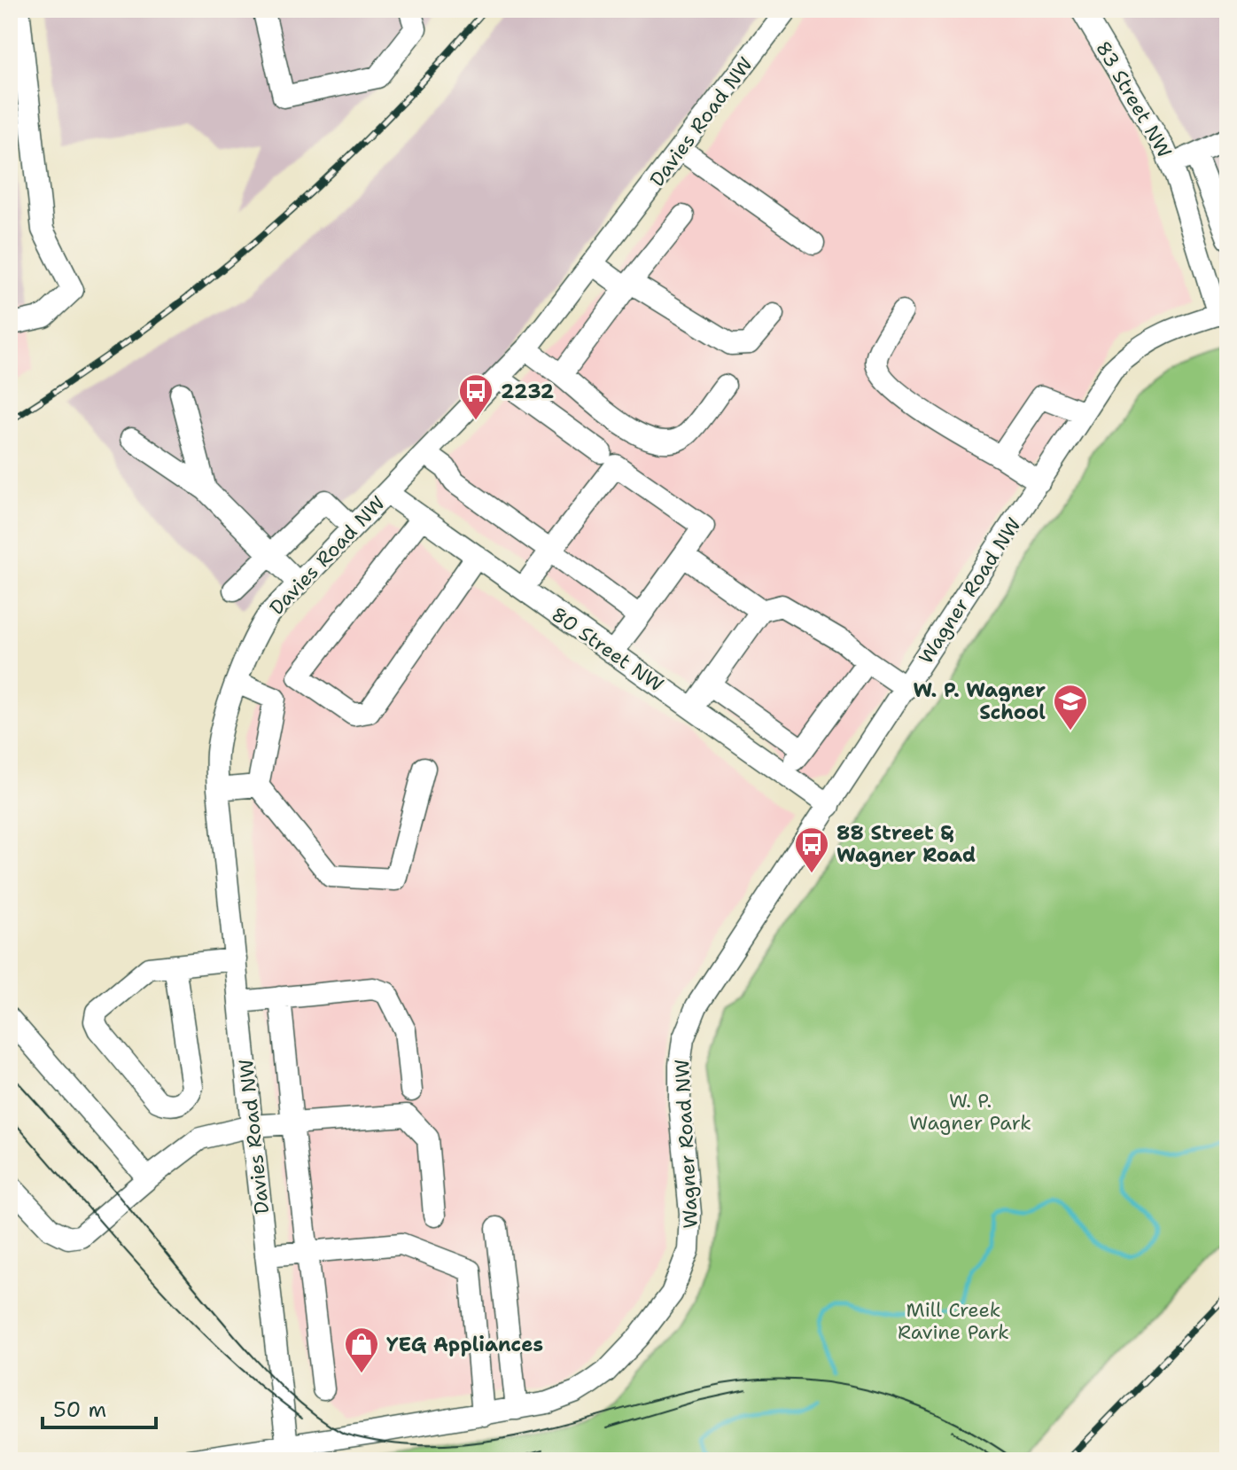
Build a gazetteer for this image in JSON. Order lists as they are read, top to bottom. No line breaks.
{"streets":{"street":["83 Street NW","Davies Road NW","Wagner Road NW","80 Street NW"]},"crossings":[["83 Street NW","Wagner Road NW"],["Davies Road NW","Wagner Road NW"],["Davies Road NW","80 Street NW"],["Wagner Road NW","80 Street NW"]],"parks":["W. P. Wagner Park","Mill Creek Ravine Park"],"places":{"bus stop":["2232","88 Street & Wagner Road"],"school or university":["W. P. Wagner School"],"shop":["YEG Appliances"]},"scale_bar":"50 m"}
